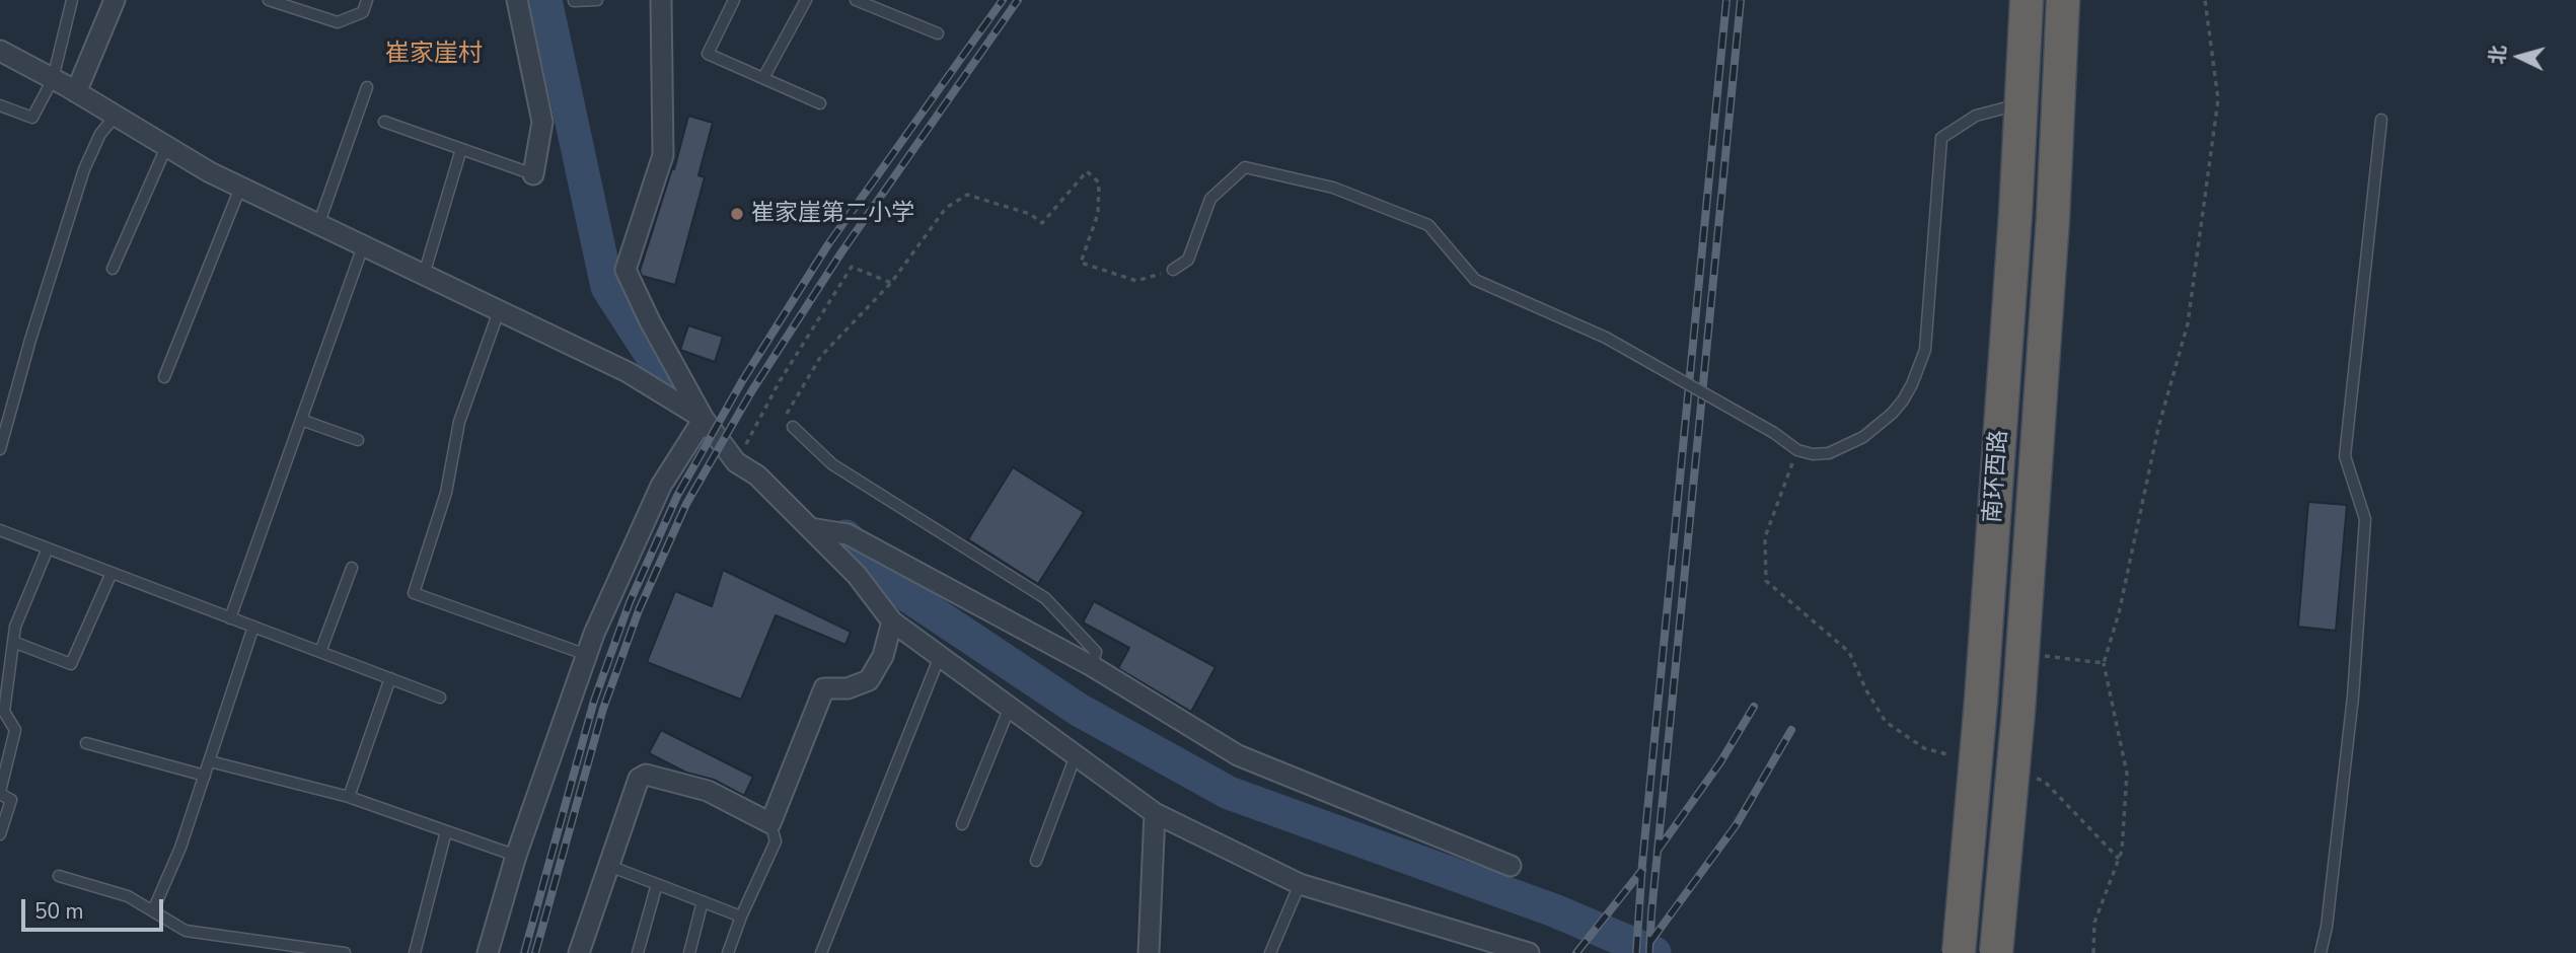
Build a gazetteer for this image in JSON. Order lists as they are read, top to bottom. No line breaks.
{"streets":{"highway":["南环西路"]},"districts":["崔家崖村"],"places":["崔家崖第二小学"],"scale_bar":"50 m","north":"left"}
